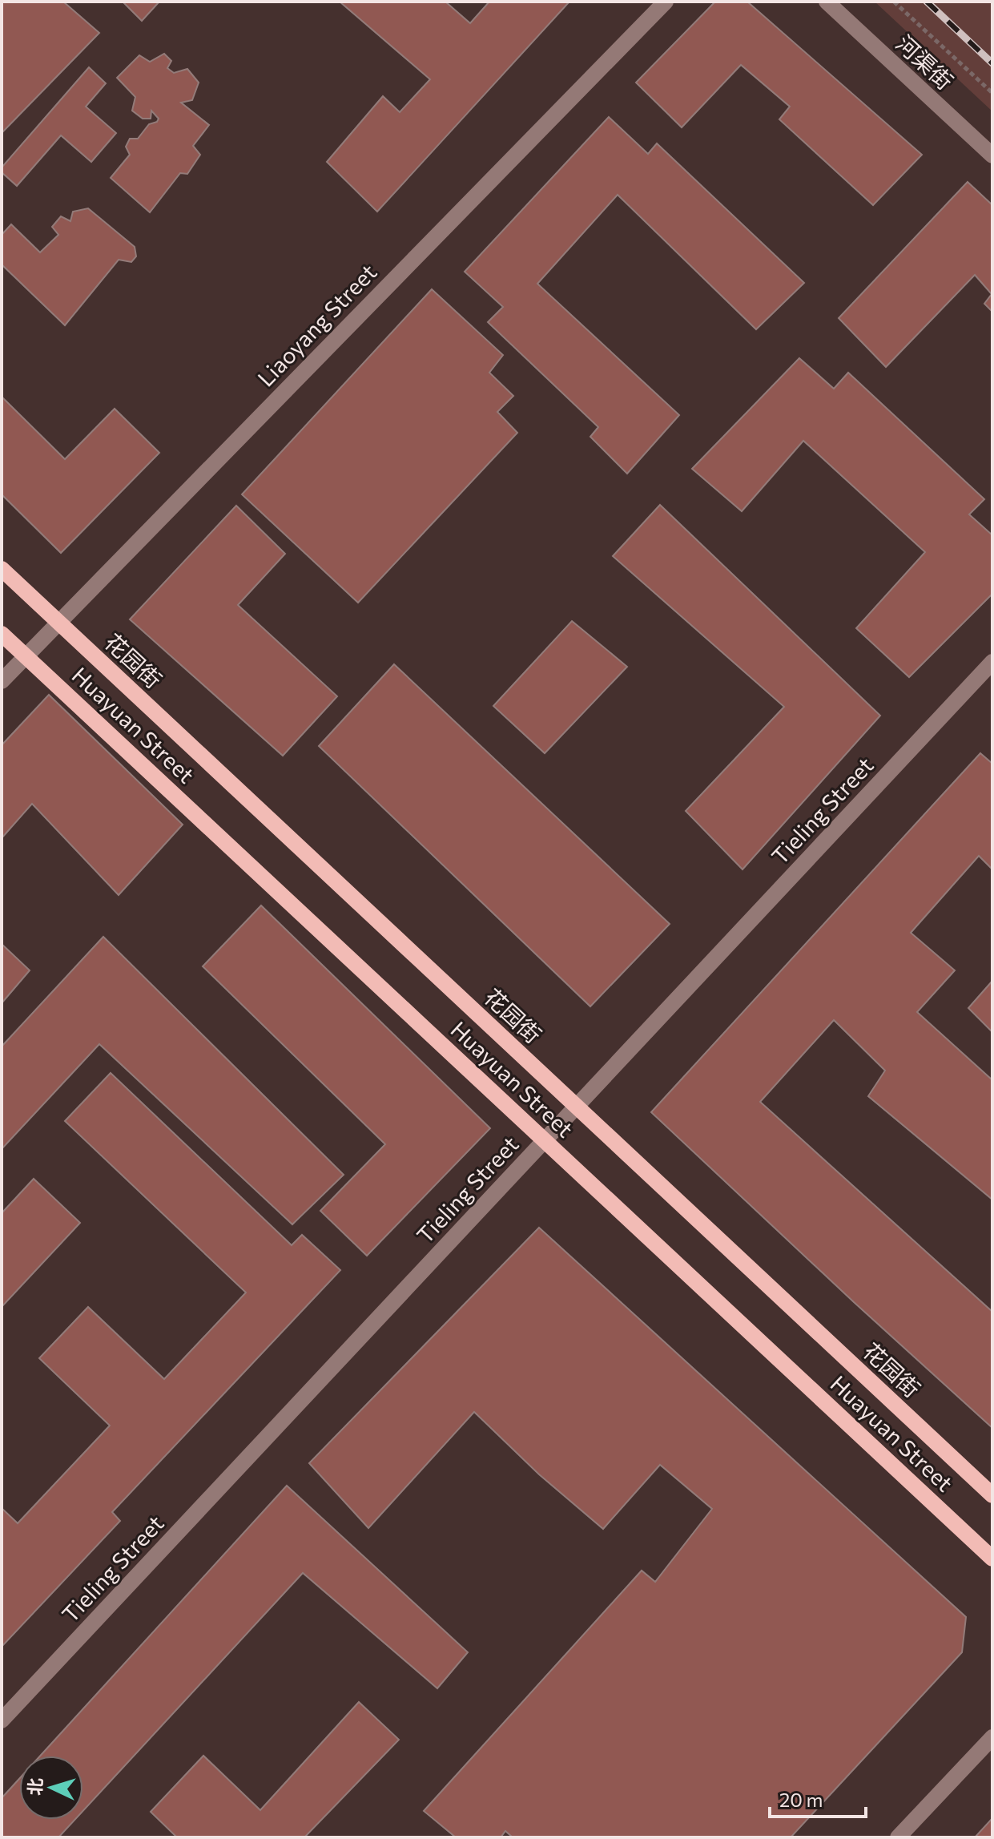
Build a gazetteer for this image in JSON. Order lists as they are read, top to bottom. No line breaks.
{"streets":{"main road":["花园街","Huayuan Street"],"street":["河渠街","Liaoyang Street","Tieling Street"]},"crossings":[["Liaoyang Street","花园街"],["Liaoyang Street","Huayuan Street"],["花园街","Tieling Street"],["Huayuan Street","Tieling Street"]],"scale_bar":"20 m","north":"left"}
